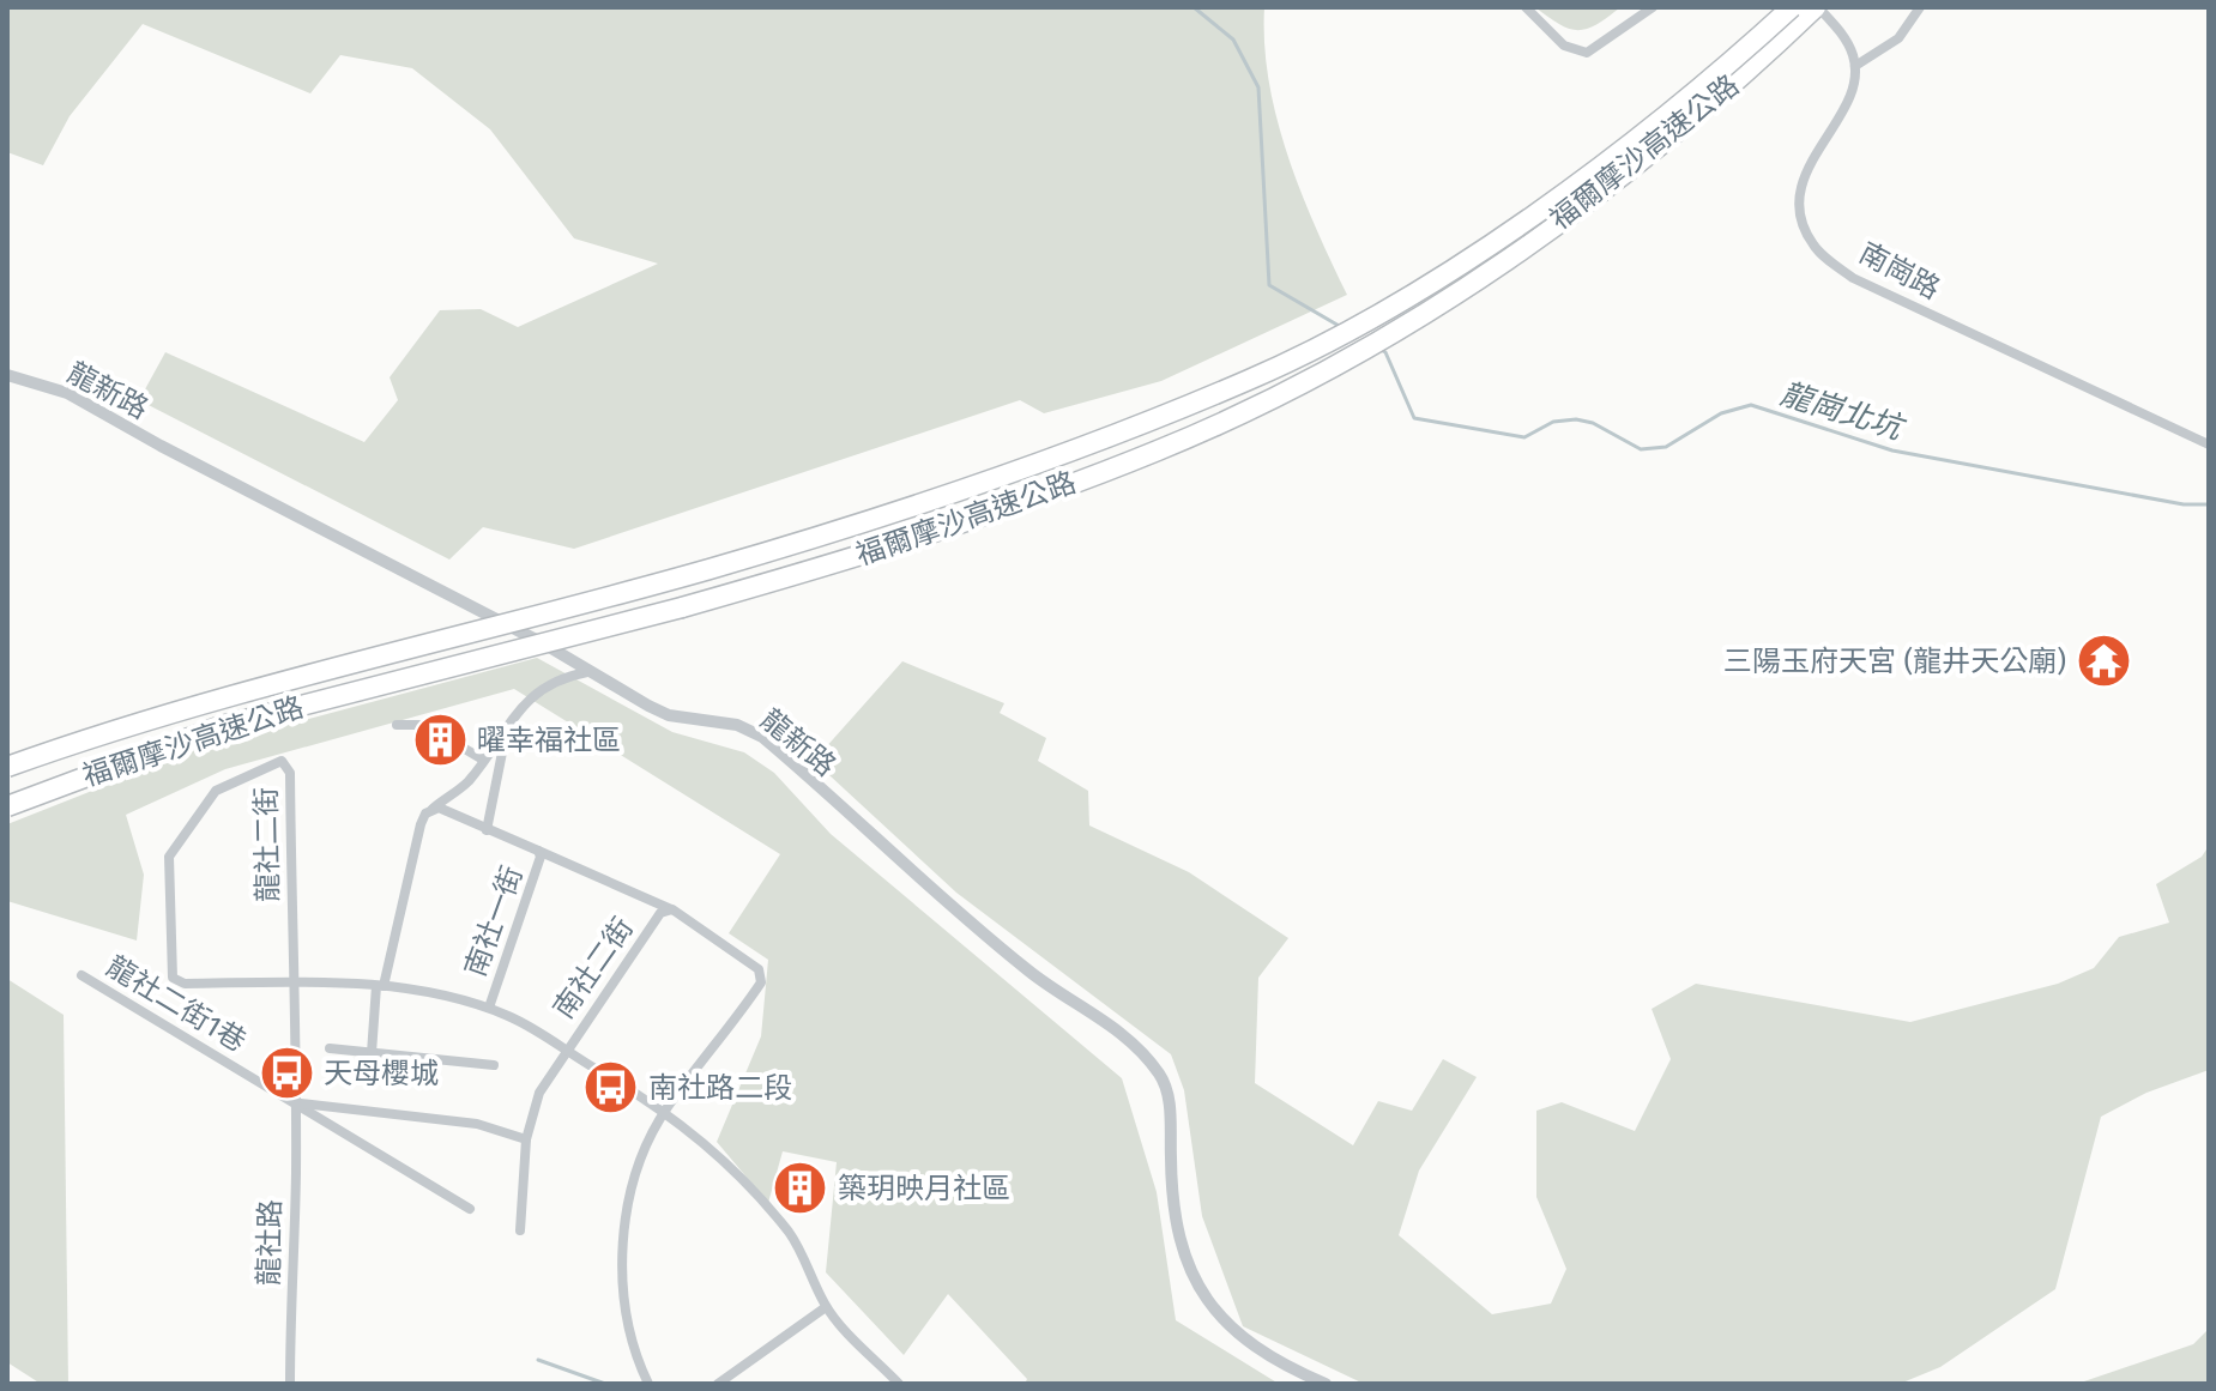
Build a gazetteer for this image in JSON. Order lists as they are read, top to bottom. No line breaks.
{"streets":{"highway":["福爾摩沙高速公路"],"street":["南崗路","龍新路","龍社二街","南社一街","南社二街","龍社二街1巷","龍社路"]},"crossings":[["龍社二街","龍社二街1巷"],["龍社二街","龍社路"],["龍社二街1巷","龍社路"]],"water":["龍崗北坑"],"places":{"temple":["三陽玉府天宮 (龍井天公廟)"],"building":["曜幸福社區","築玥映月社區"],"bus stop":["天母櫻城","南社路二段"]}}
